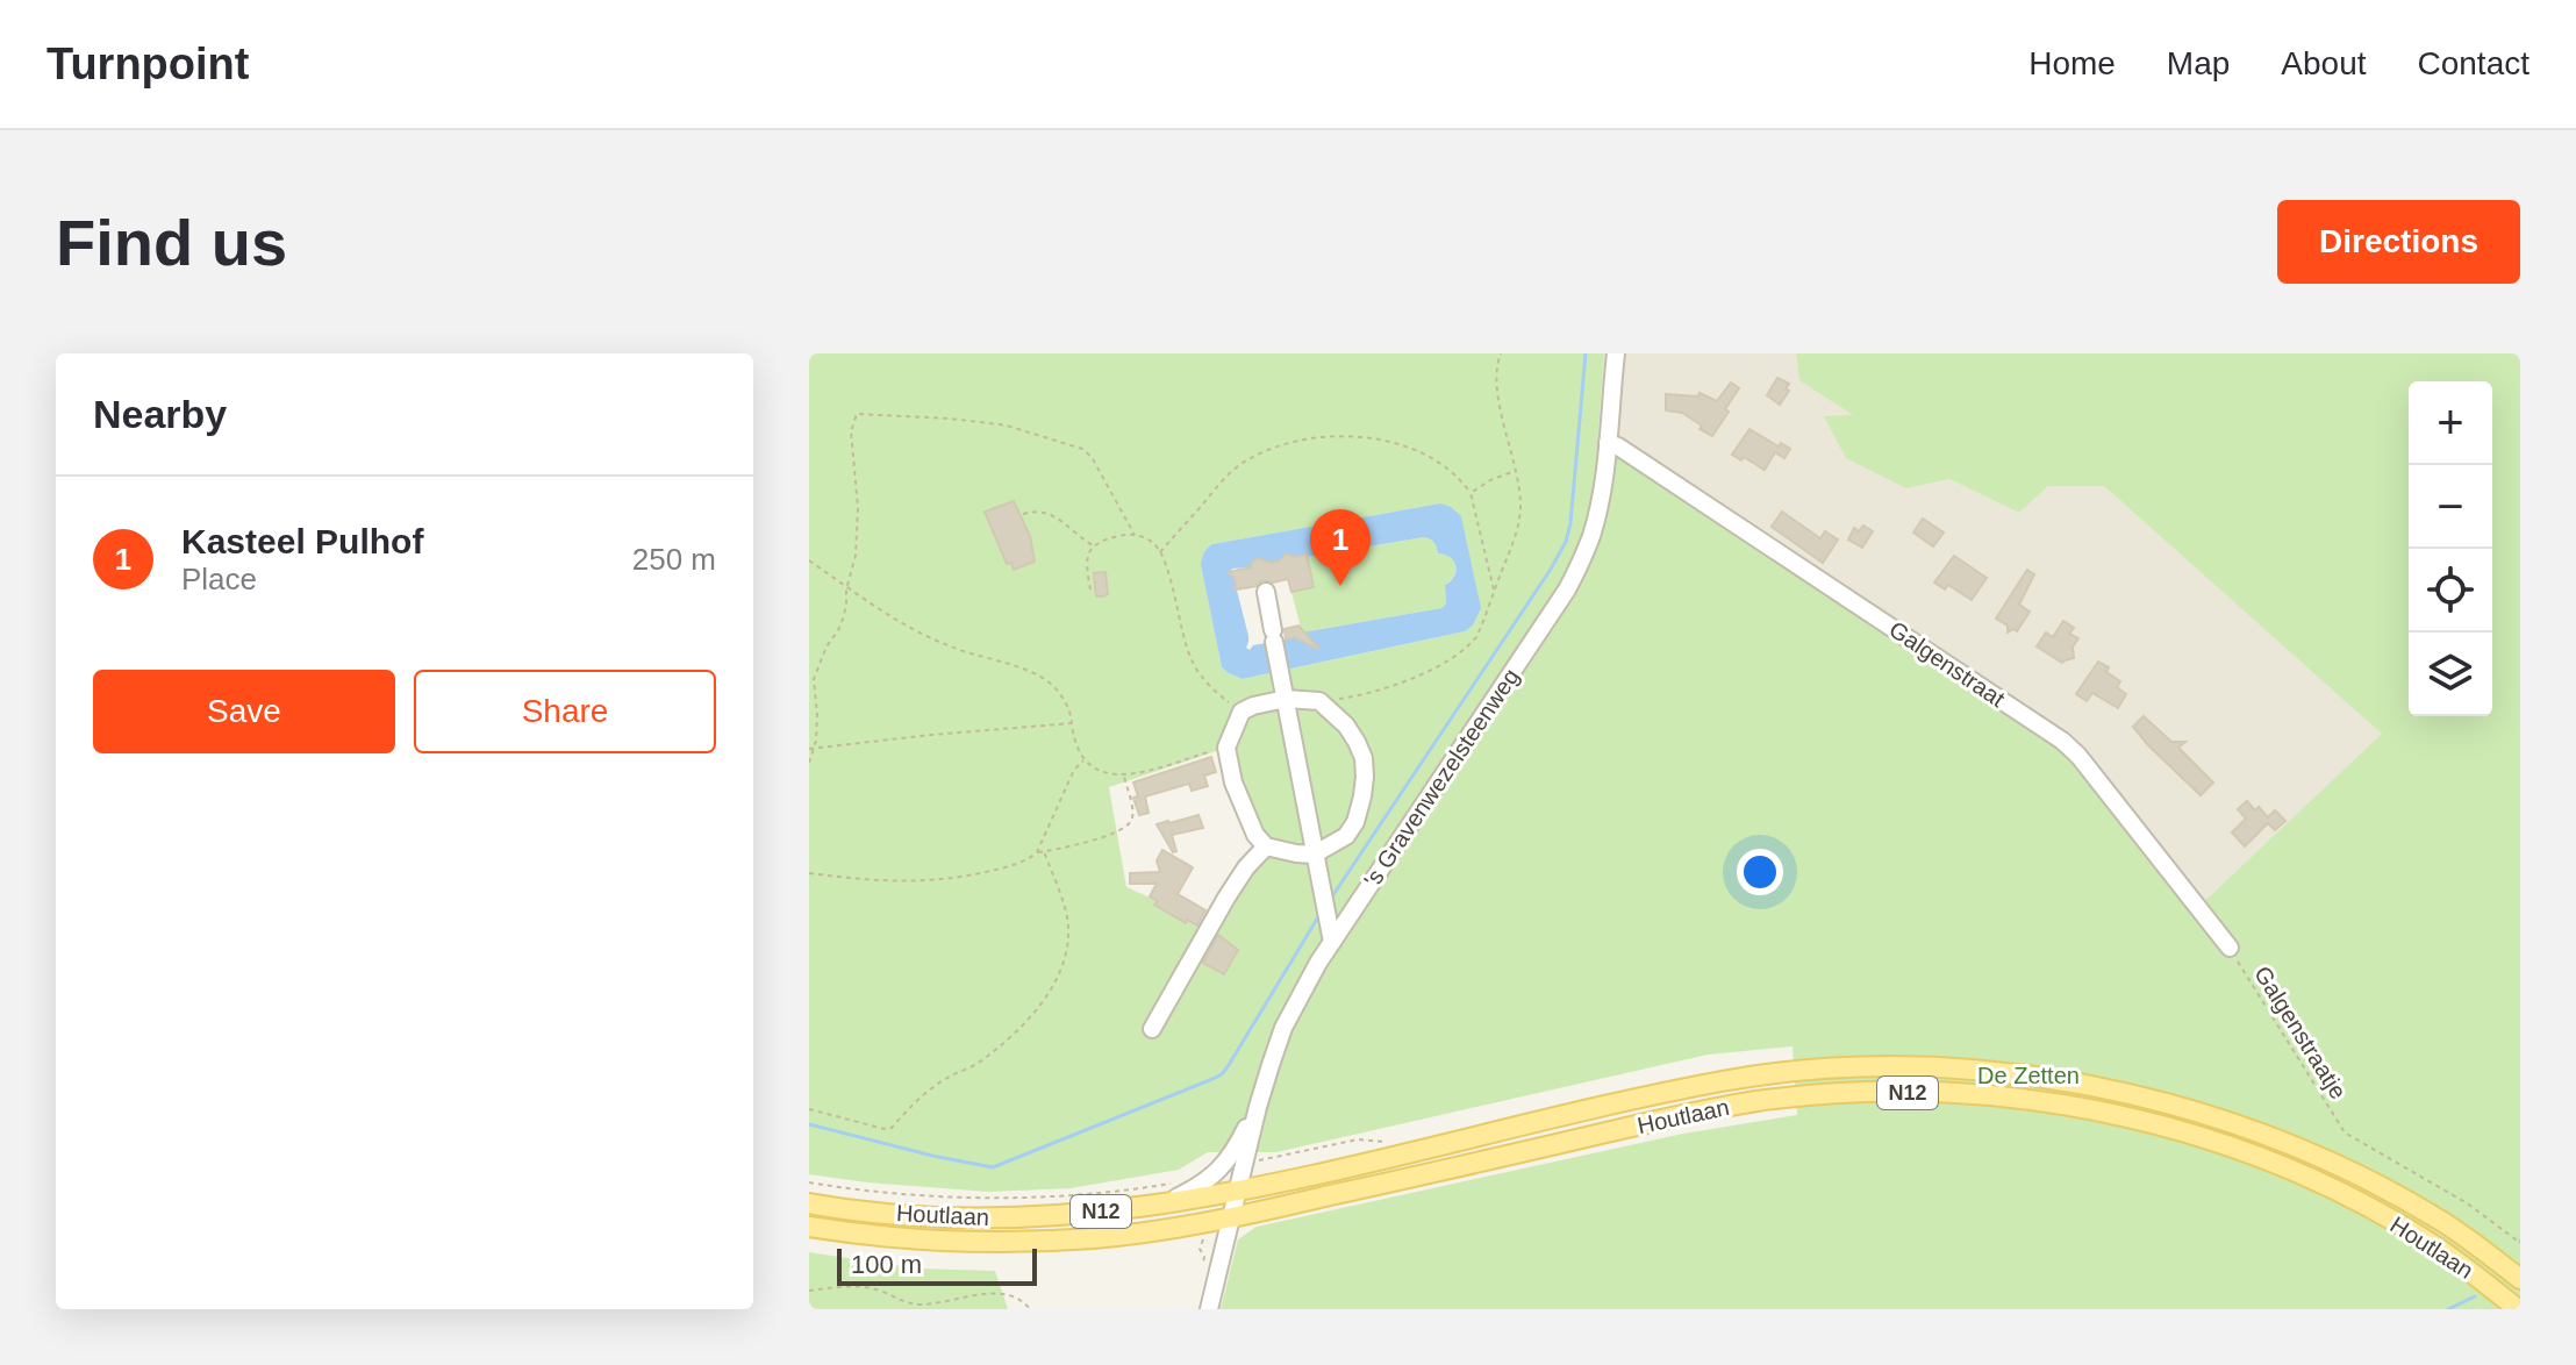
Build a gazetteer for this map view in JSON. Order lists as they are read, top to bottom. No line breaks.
{"streets":{"main road":["N12","Houtlaan"],"street":["Galgenstraat","'s Gravenwezelsteenweg"],"path":["Galgenstraatje"]},"crossings":[["Galgenstraat","'s Gravenwezelsteenweg"],["Galgenstraat","Galgenstraatje"],["'s Gravenwezelsteenweg","Houtlaan"]],"parks":["De Zetten"],"scale_bar":"100 m","page":{"header":"Turnpoint","nav":["Home","Map","About","Contact"],"buttons":["Directions",["Save","Share"]],"title":"Find us","heading":"Nearby","map_buttons":["+","−"],"list":[{"mark":"1","name":"Kasteel Pulhof","note":"Place","value":"250 m"}],"pins":"1","scale":"100 m"}}
